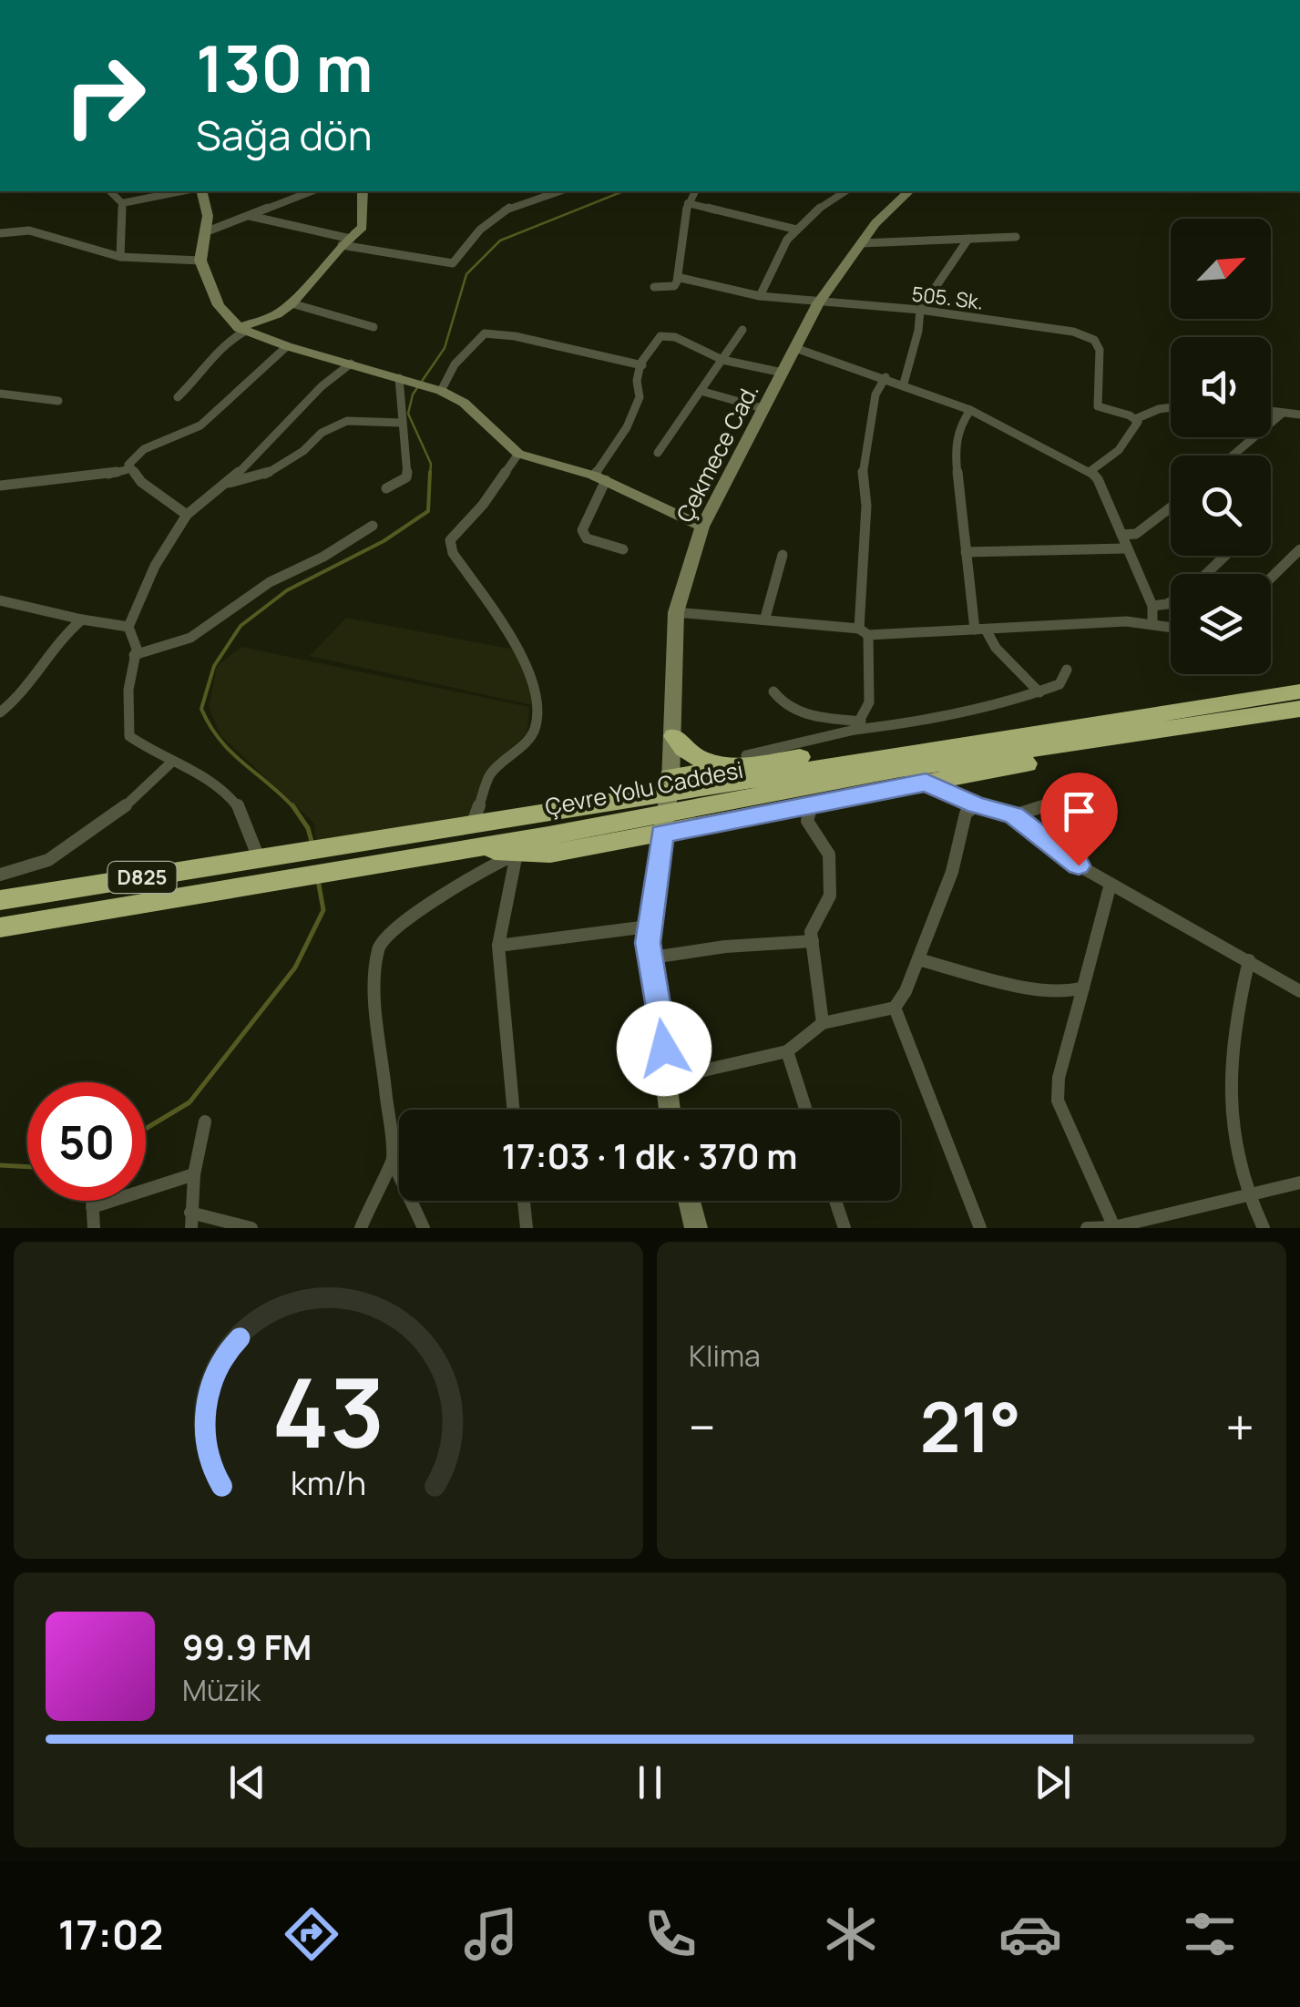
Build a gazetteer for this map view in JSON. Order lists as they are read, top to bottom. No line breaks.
{"streets":{"highway":["Çevre Yolu Caddesi","D825"],"street":["505. Sk.","Çekmece Cad."]},"crossings":[["505. Sk.","Çekmece Cad."]],"north":"top right","page":{"turn":["130 m","Sağa dön"],"limit":"50","trip":"17:03 · 1 dk · 370 m","tile":"Klima","heat":["−","21°","+"],"song":["99.9 FM","Müzik"],"tabs":"17:02","gauge":["43","km/h"]}}
